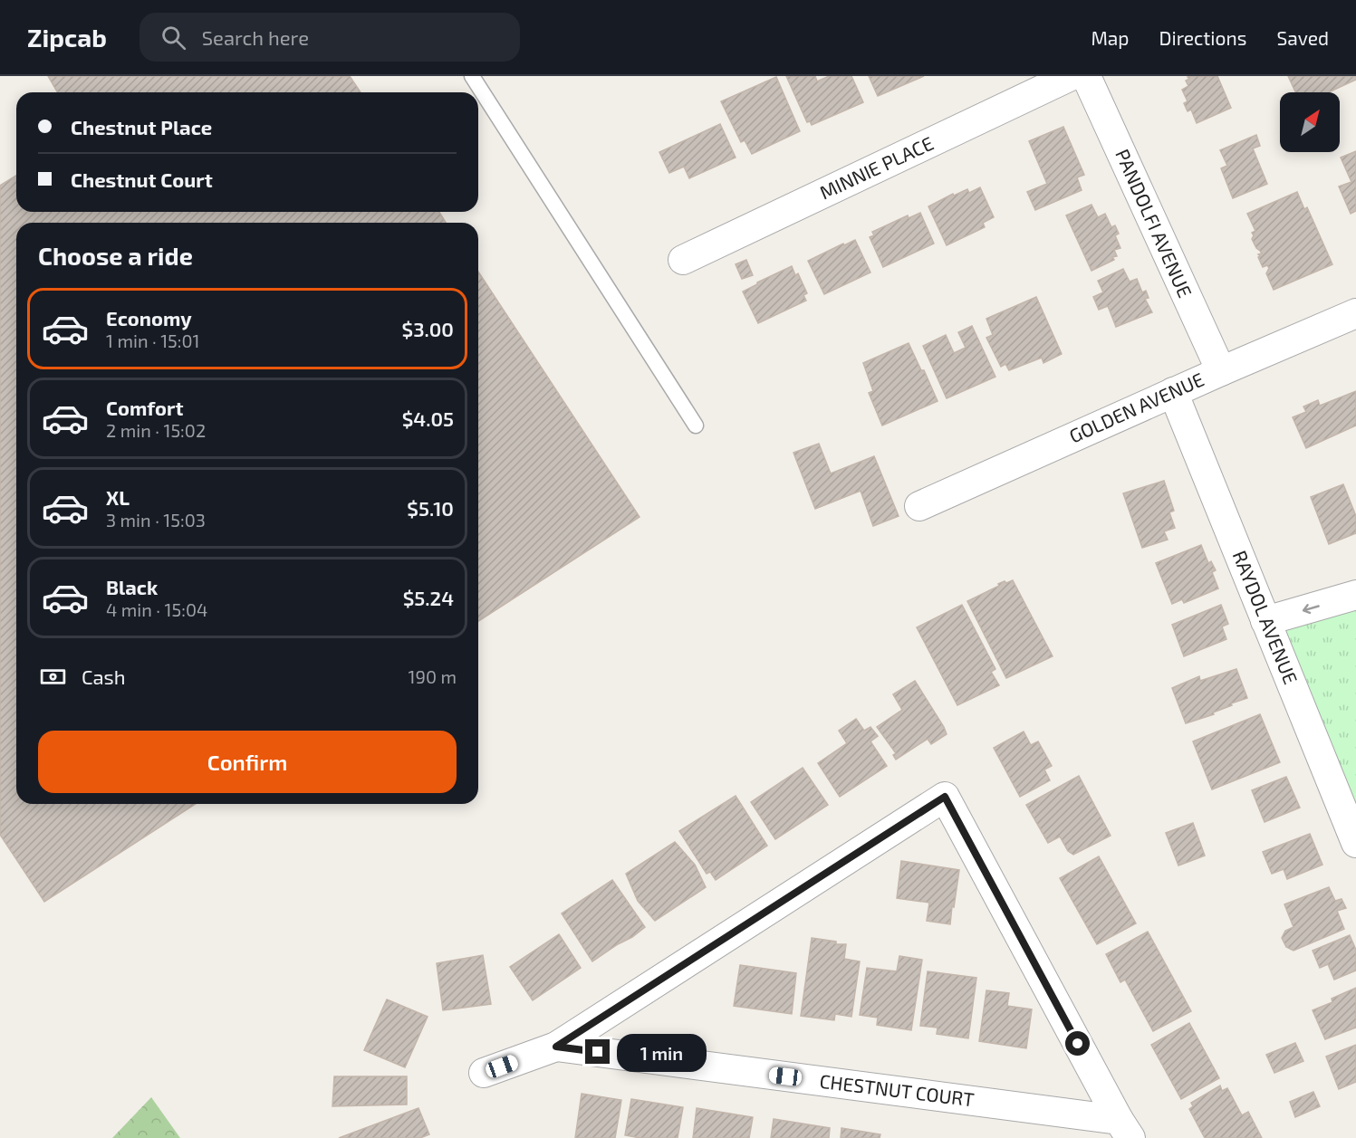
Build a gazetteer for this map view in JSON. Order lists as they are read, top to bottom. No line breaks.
{"streets":{"street":["MINNIE PLACE","PANDOLFI AVENUE","GOLDEN AVENUE","RAYDOL AVENUE","CHESTNUT COURT"]},"crossings":[["PANDOLFI AVENUE","GOLDEN AVENUE"],["GOLDEN AVENUE","RAYDOL AVENUE"]],"north":"top right","page":{"header":"Zipcab","search":"Search here","nav":["Map","Directions","Saved"],"banner":["Chestnut Place","Chestnut Court"],"heading":"Choose a ride","list":[{"name":"Economy","note":"1 min · 15:01","value":"$3.00"},{"name":"Comfort","note":"2 min · 15:02","value":"$4.05"},{"name":"XL","note":"3 min · 15:03","value":"$5.10"},{"name":"Black","note":"4 min · 15:04","value":"$5.24"}],"pay":["Cash","190 m"],"buttons":"Confirm","bubble":"1 min"}}
